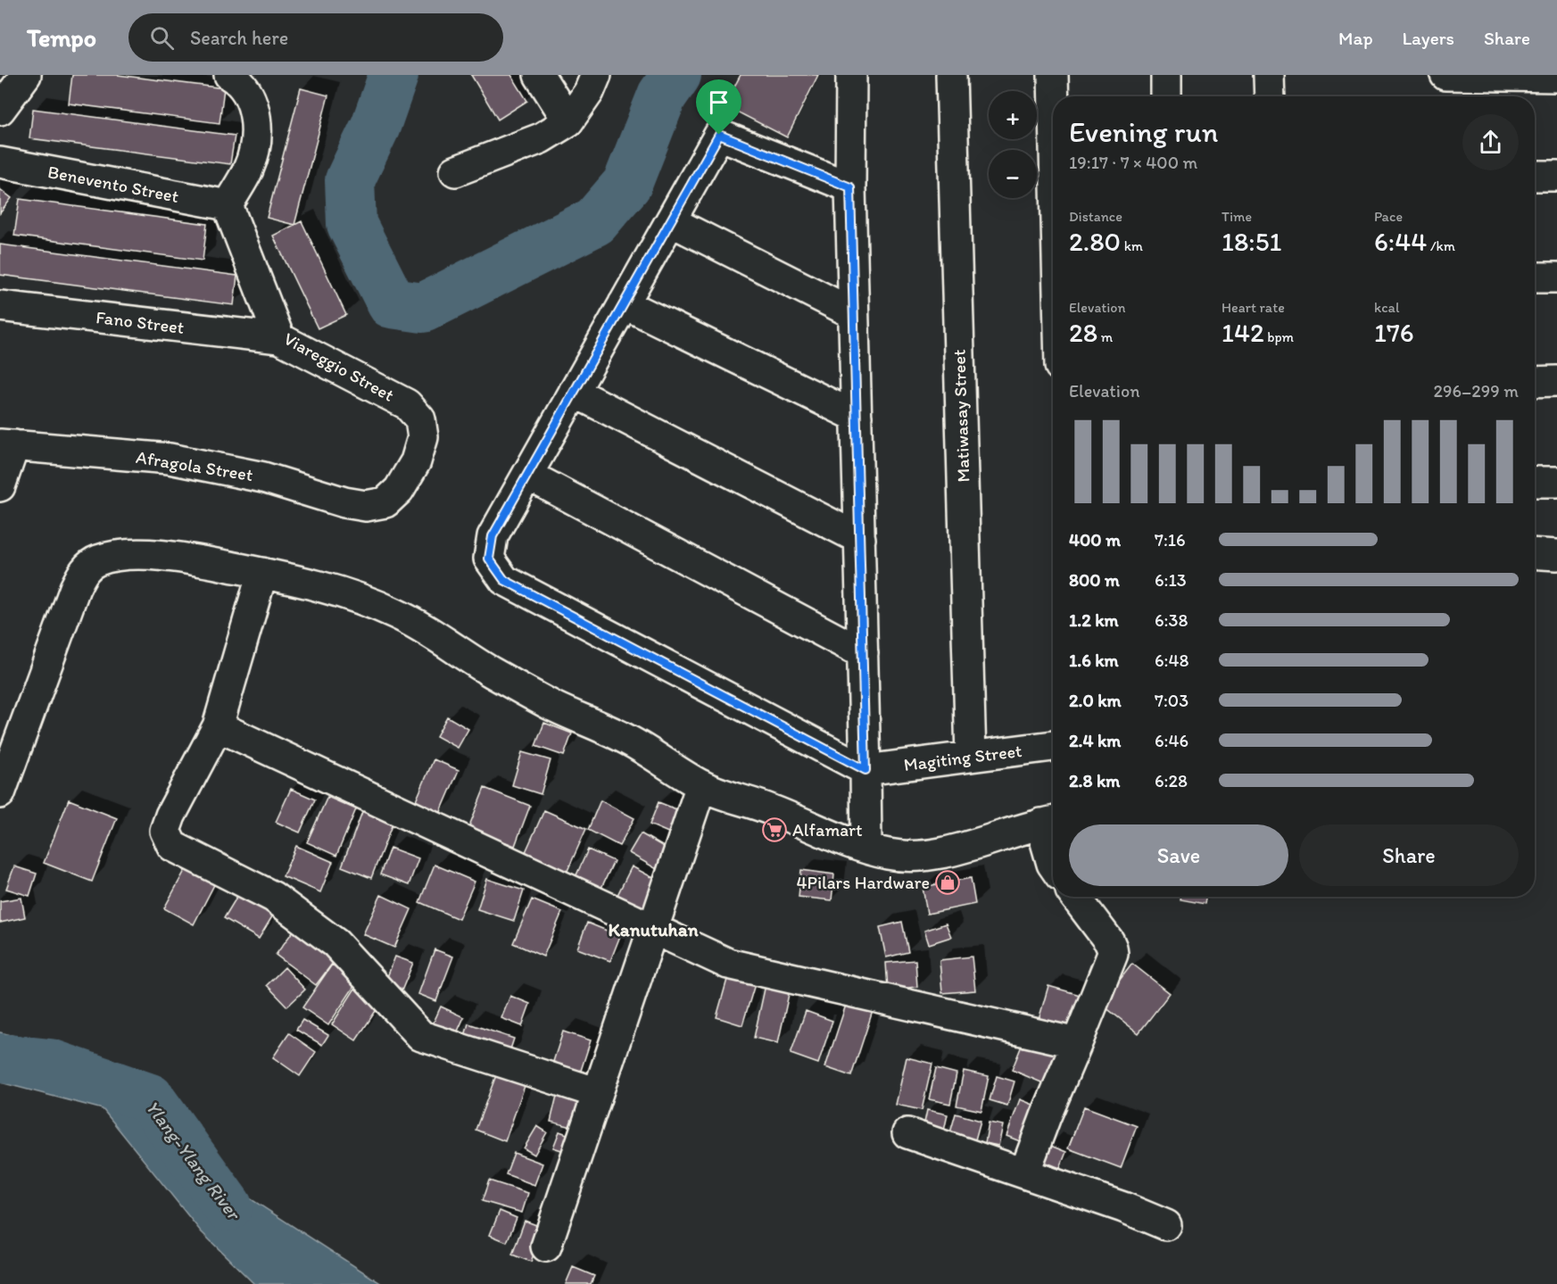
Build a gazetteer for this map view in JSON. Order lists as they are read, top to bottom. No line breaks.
{"streets":{"street":["Benevento Street","Fano Street","Viareggio Street","Matiwasay Street","Afragola Street","Magiting Street"]},"crossings":[["Benevento Street","Viareggio Street"],["Fano Street","Viareggio Street"],["Viareggio Street","Afragola Street"],["Matiwasay Street","Magiting Street"]],"districts":["Kanutuhan"],"water":["Ylang-Ylang River"],"places":{"supermarket":["Alfamart"],"shop":["4Pilars Hardware"]},"page":{"header":"Tempo","search":"Search here","nav":["Map","Layers","Share"],"map_buttons":["+","−"],"heading":["Evening run","19:17 · 7 × 400 m"],"stats":[["Distance","2.80 km"],["Time","18:51"],["Pace","6:44 /km"],["Elevation","28 m"],["Heart rate","142 bpm"],["kcal","176"]],"chart":["Elevation","296–299 m"],"list":[{"name":"400 m","note":"7:16"},{"name":"800 m","note":"6:13"},{"name":"1.2 km","note":"6:38"},{"name":"1.6 km","note":"6:48"},{"name":"2.0 km","note":"7:03"},{"name":"2.4 km","note":"6:46"},{"name":"2.8 km","note":"6:28"}],"buttons":["Save","Share"]}}
